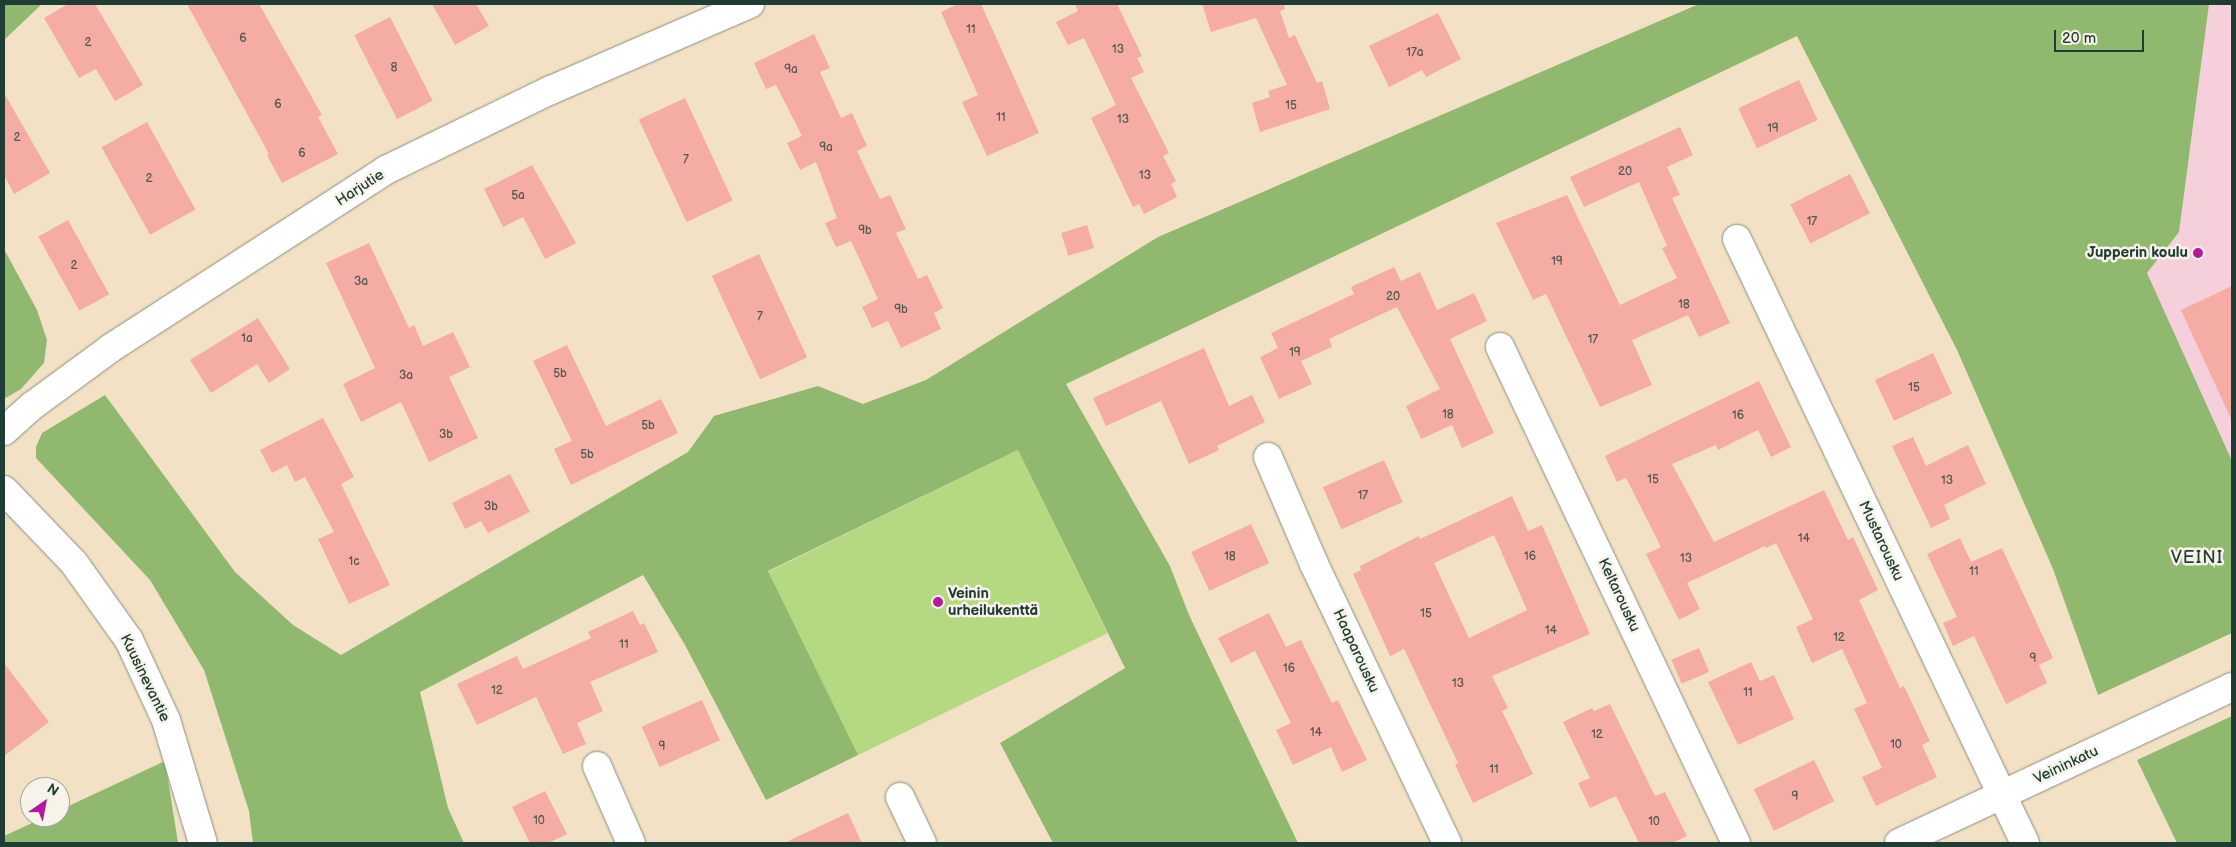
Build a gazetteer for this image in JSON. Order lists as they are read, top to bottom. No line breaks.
{"streets":{"street":["Harjutie","Mustarousku","Keltarousku","Haaparousku","Kuusinevantie","Veininkatu"]},"crossings":[["Mustarousku","Veininkatu"]],"districts":["VEINI"],"places":["Jupperin koulu","Veinin urheilukenttä"],"house_numbers":["11","6","2","13","17a","8","9a","6","15","11","13","19","2","9a","6","7","20","13","2","5a","17","9b","19","2","3a","20","18","9b","7","1a","17","19","5b","3a","15","18","16","5b","3b","5b","15","13","17","3b","14","18","16","13","1c","11","15","14","12","11","9","16","13","12","11","14","12","10","9","11","9","10","10"],"scale_bar":"20 m","north":"top right"}
